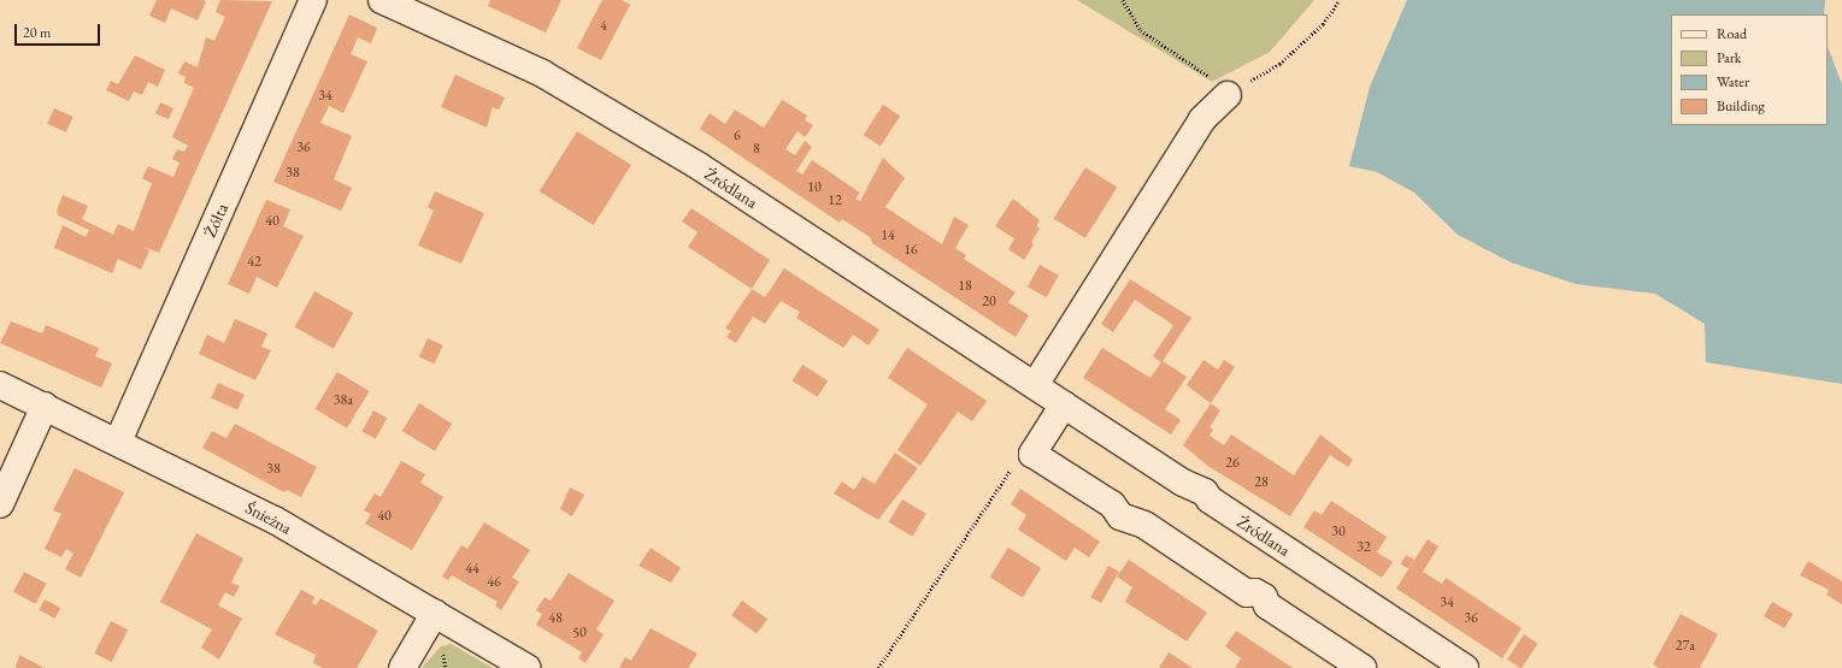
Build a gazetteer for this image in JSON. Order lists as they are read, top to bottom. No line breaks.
{"streets":{"street":["Źródlana","Żółta","Śnieżna"]},"crossings":[["Żółta","Śnieżna"]],"house_numbers":["4","34","6","36","8","38","10","12","40","14","16","42","18","20","38a","26","38","28","40","30","32","44","46","34","48","36","50","27a"],"legend":["Road","Park","Water","Building"],"scale_bar":"20 m"}
